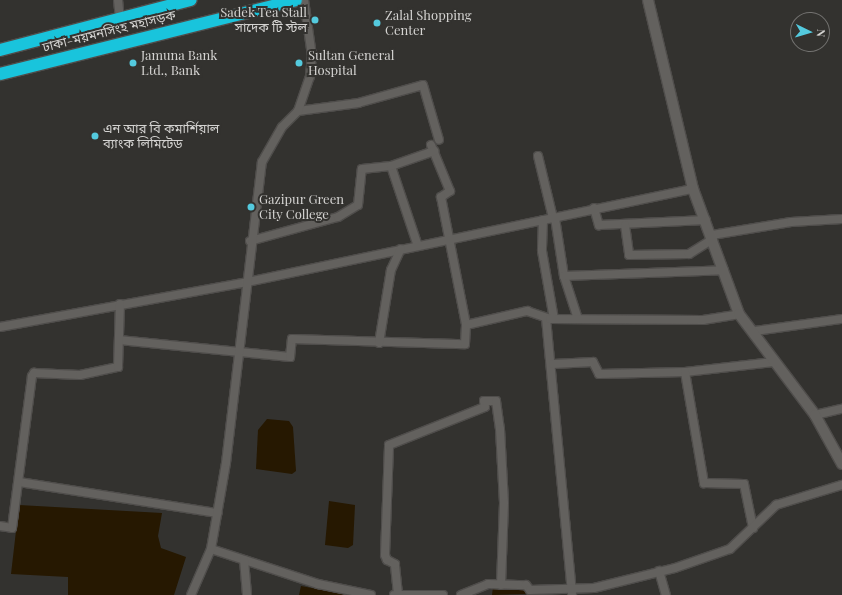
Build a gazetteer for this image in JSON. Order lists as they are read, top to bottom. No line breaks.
{"streets":{"highway":["ঢাকা-ময়মনসিংহ মহাসড়ক"]},"places":["Sadek Tea Stall সাদেক টি স্টল","Zalal Shopping Center","Jamuna Bank Ltd., Bank","Sultan General Hospital","এন আর বি কমার্শিয়াল ব্যাংক লিমিটেড","Gazipur Green City College"],"north":"right"}
